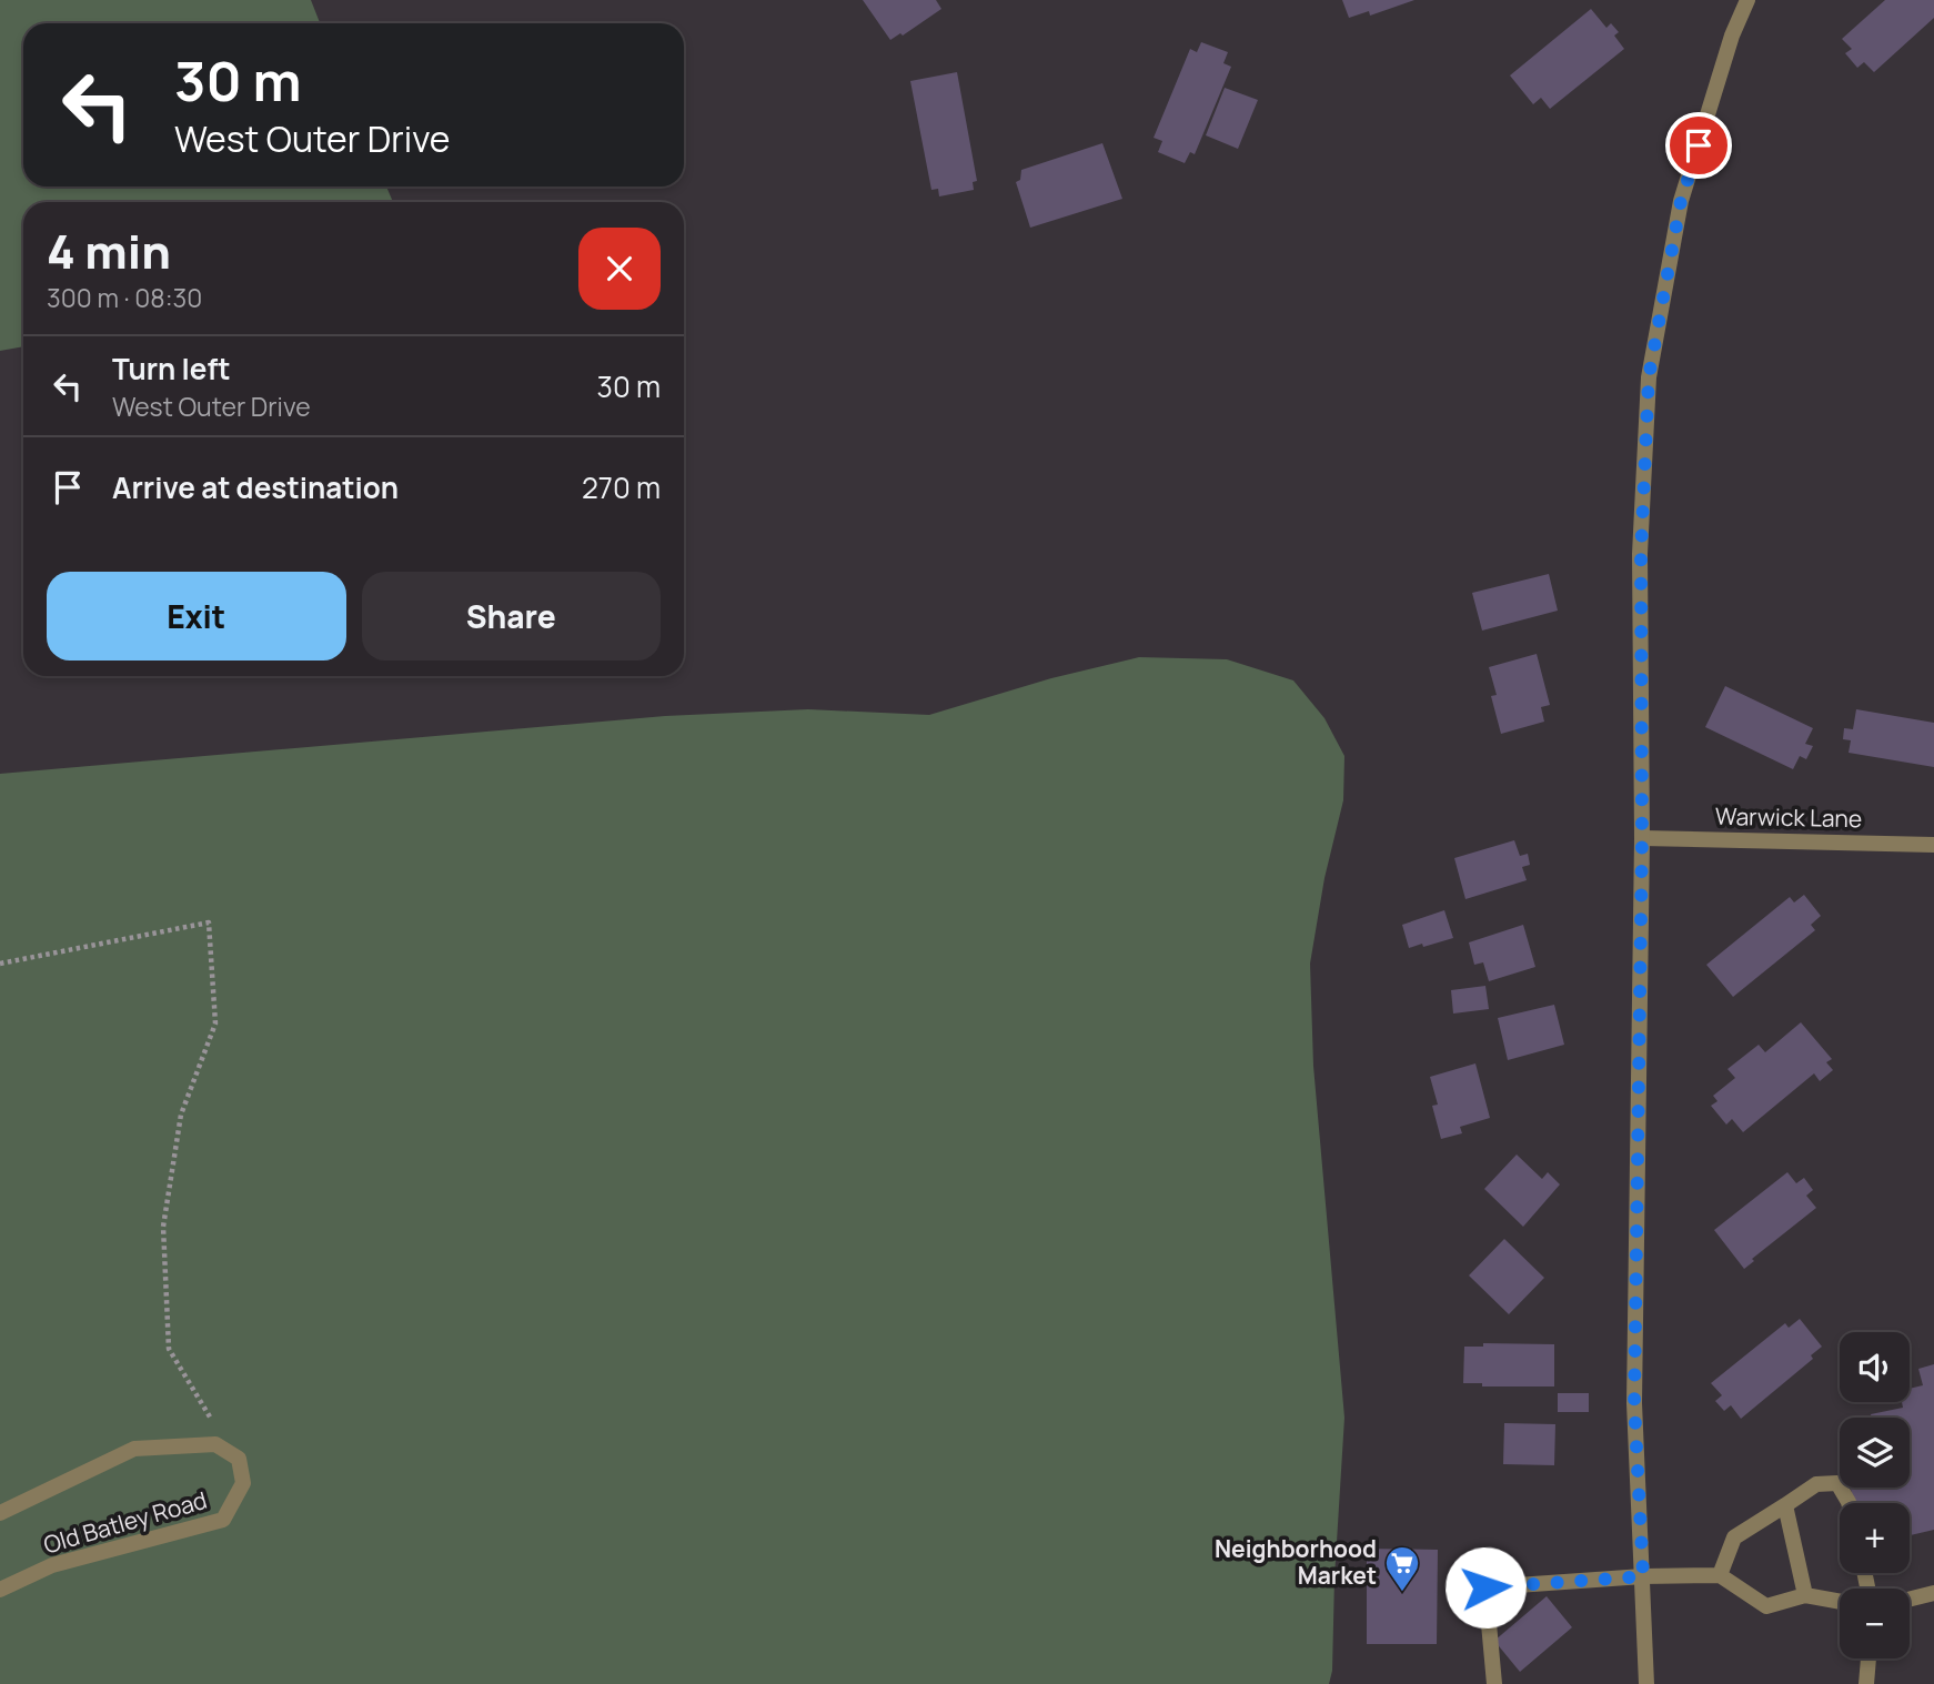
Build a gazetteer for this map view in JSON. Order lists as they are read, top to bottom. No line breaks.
{"streets":{"street":["Warwick Lane","Old Batley Road"]},"places":{"supermarket":["Neighborhood Market"]},"page":{"turn":["30 m","West Outer Drive"],"heading":["4 min","300 m · 08:30"],"list":[{"name":"Turn left","note":"West Outer Drive","value":"30 m"},{"name":"Arrive at destination","value":"270 m"}],"buttons":["Exit","Share"],"map_buttons":["+","−"]}}
